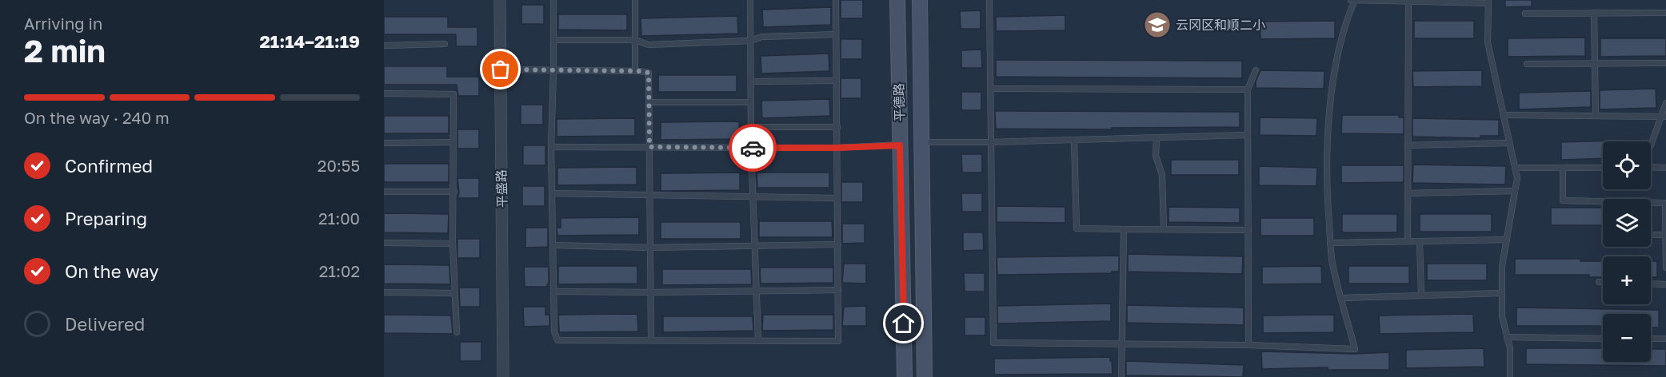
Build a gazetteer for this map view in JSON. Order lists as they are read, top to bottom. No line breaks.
{"streets":{"main road":["平德路"],"street":["平盛路"]},"places":{"school or university":["云冈区和顺二小"]},"page":{"heading":["2 min","Arriving in","21:14–21:19"],"bar":"On the way · 240 m","list":[["Confirmed","20:55"],["Preparing","21:00"],["On the way","21:02"],"Delivered"],"map_buttons":["+","−"]}}
